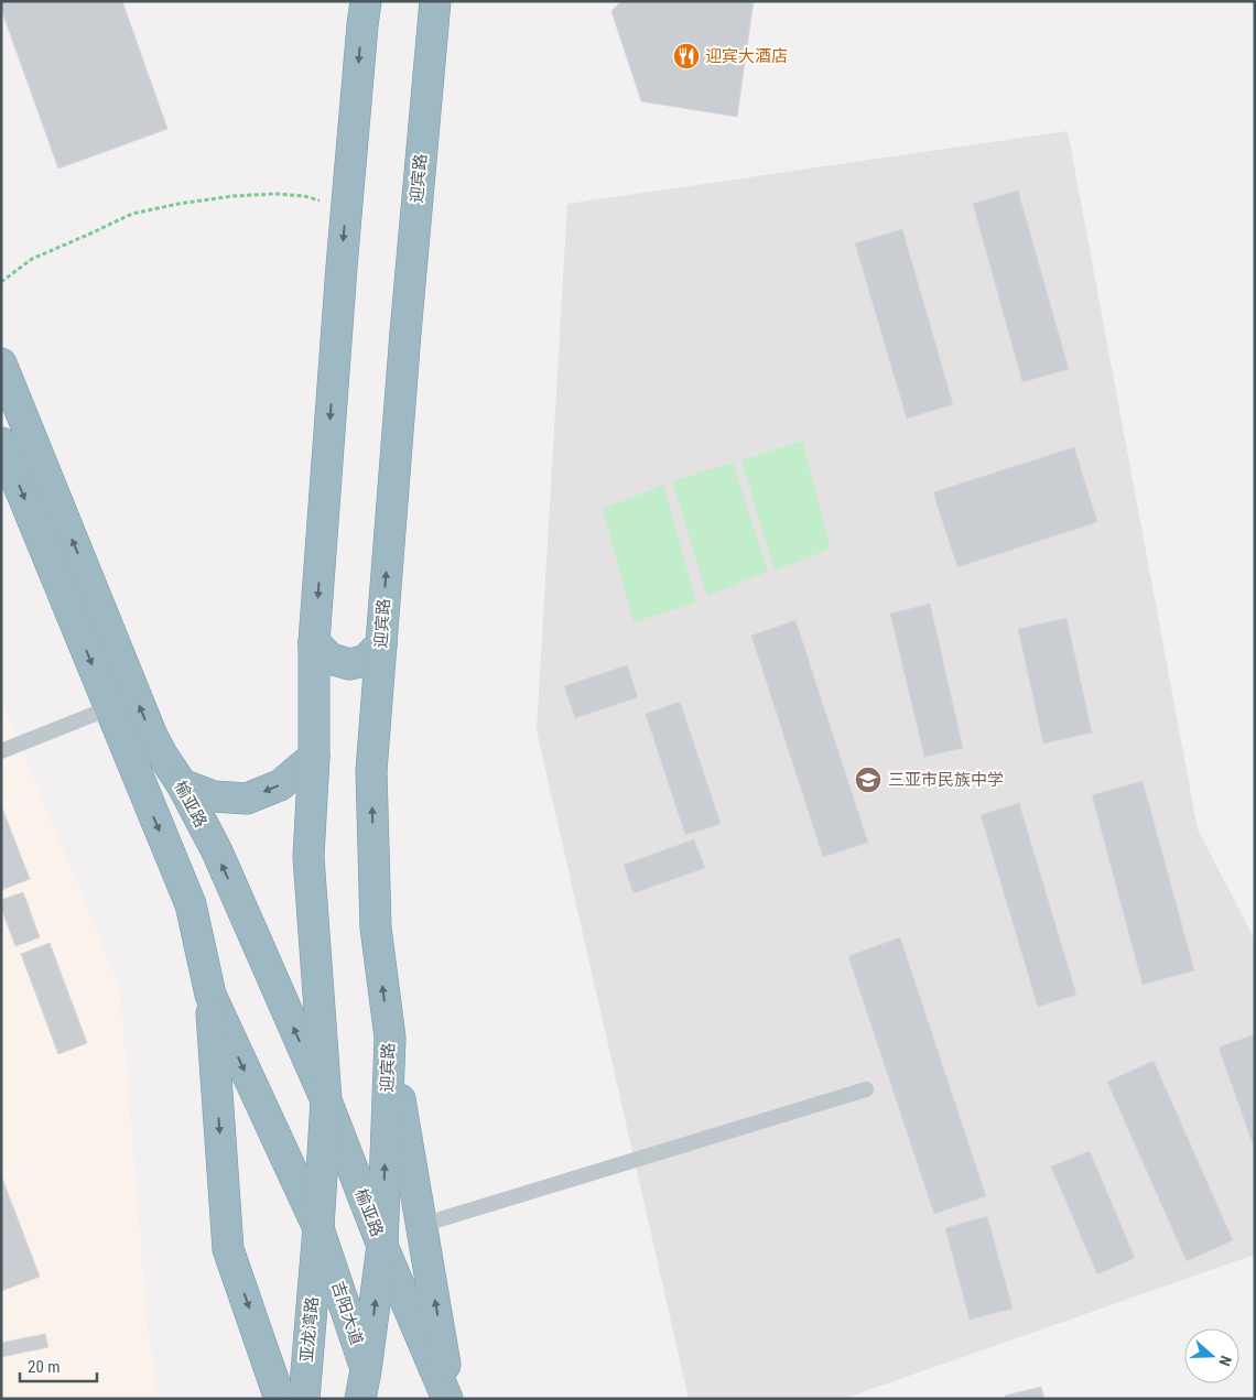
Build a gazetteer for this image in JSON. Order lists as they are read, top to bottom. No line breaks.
{"streets":{"highway":["迎宾路","榆亚路","吉阳大道","亚龙湾路"]},"crossings":[["迎宾路","榆亚路"],["吉阳大道","亚龙湾路"]],"places":{"restaurant":["迎宾大酒店"],"school or university":["三亚市民族中学"]},"scale_bar":"20 m","north":"right"}
